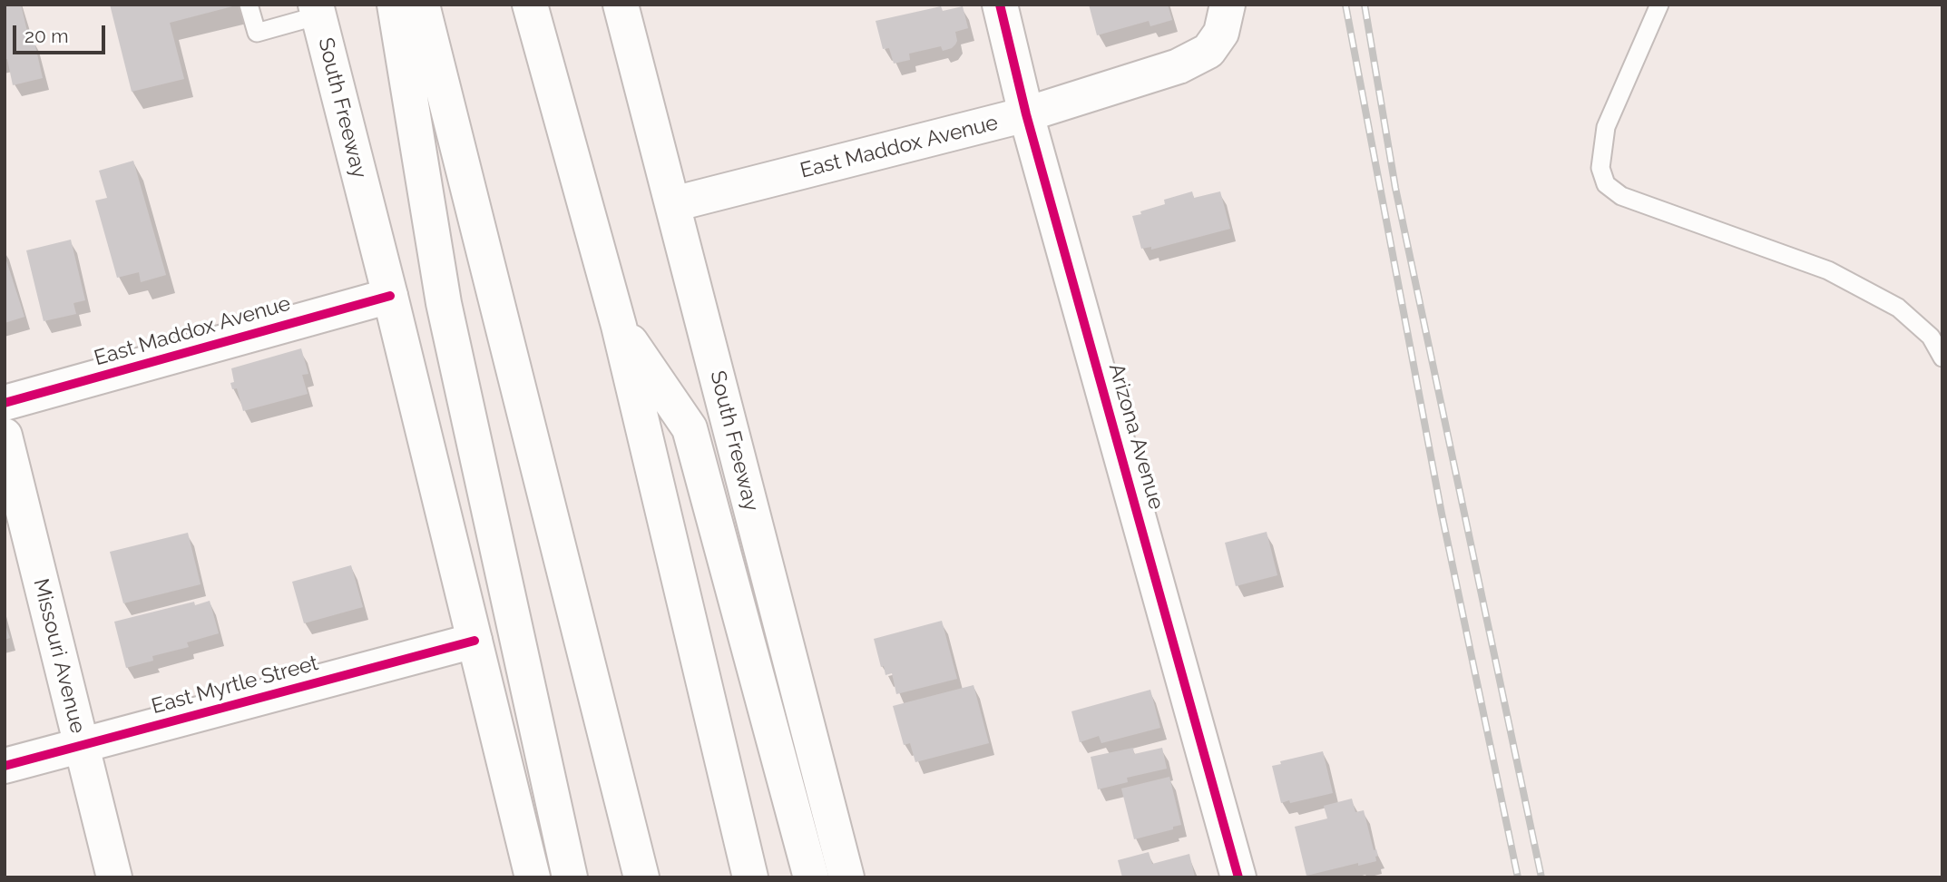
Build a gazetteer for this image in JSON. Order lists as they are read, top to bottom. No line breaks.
{"streets":{"main road":["South Freeway","East Maddox Avenue","Arizona Avenue","Missouri Avenue","East Myrtle Street"]},"crossings":[["South Freeway","East Maddox Avenue"],["South Freeway","East Myrtle Street"],["East Maddox Avenue","Arizona Avenue"],["Missouri Avenue","East Myrtle Street"]],"scale_bar":"20 m"}
